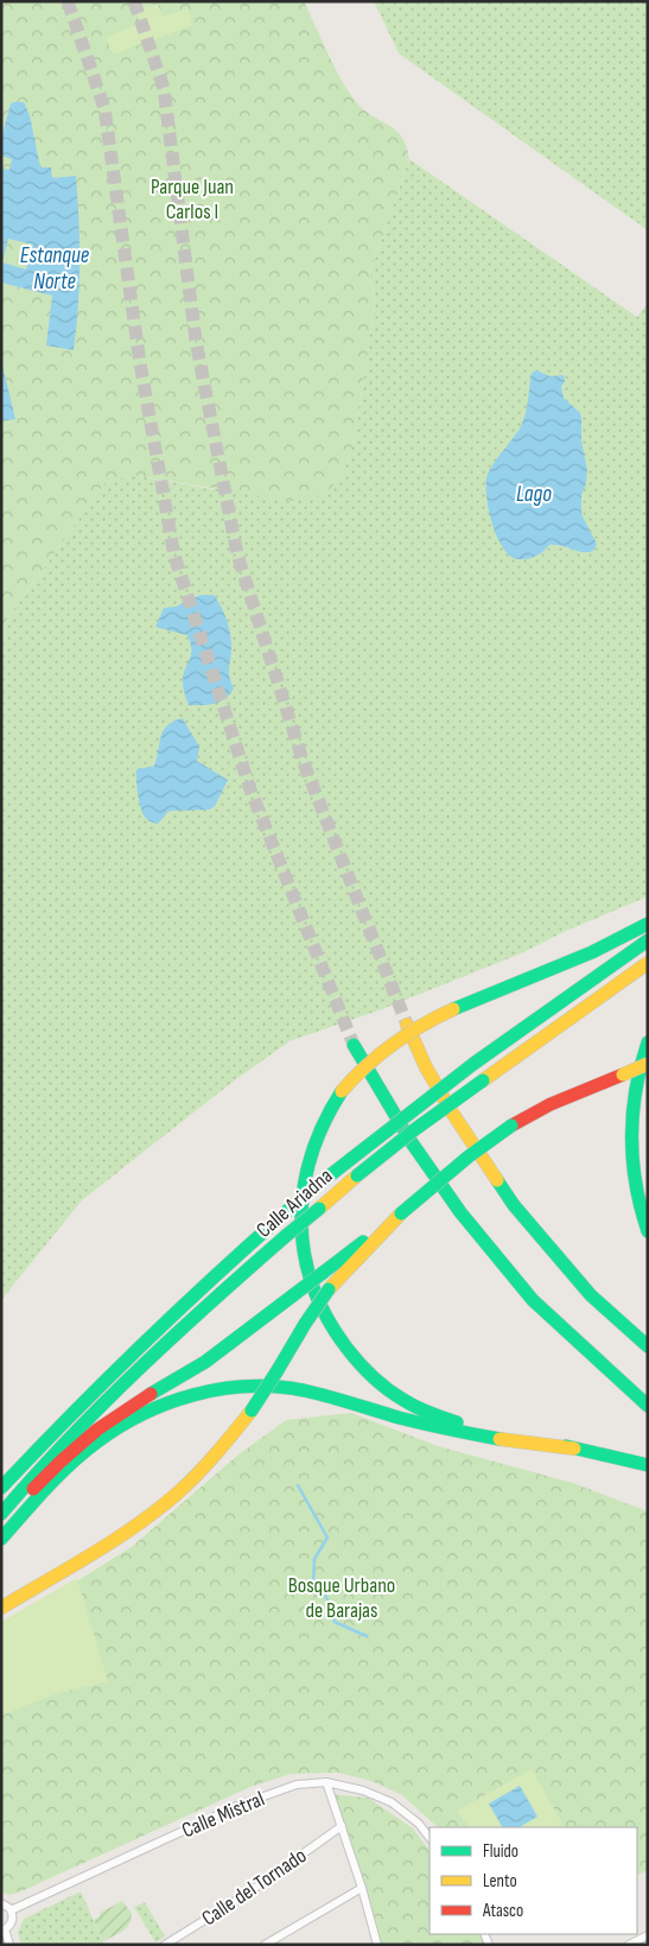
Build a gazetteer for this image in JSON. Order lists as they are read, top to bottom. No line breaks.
{"streets":{"highway":["Calle Ariadna"],"street":["Calle Mistral","Calle del Tornado"]},"water":["Estanque Norte","Lago"],"parks":["Parque Juan Carlos I","Bosque Urbano de Barajas"],"legend":["Fluido","Lento","Atasco"]}
